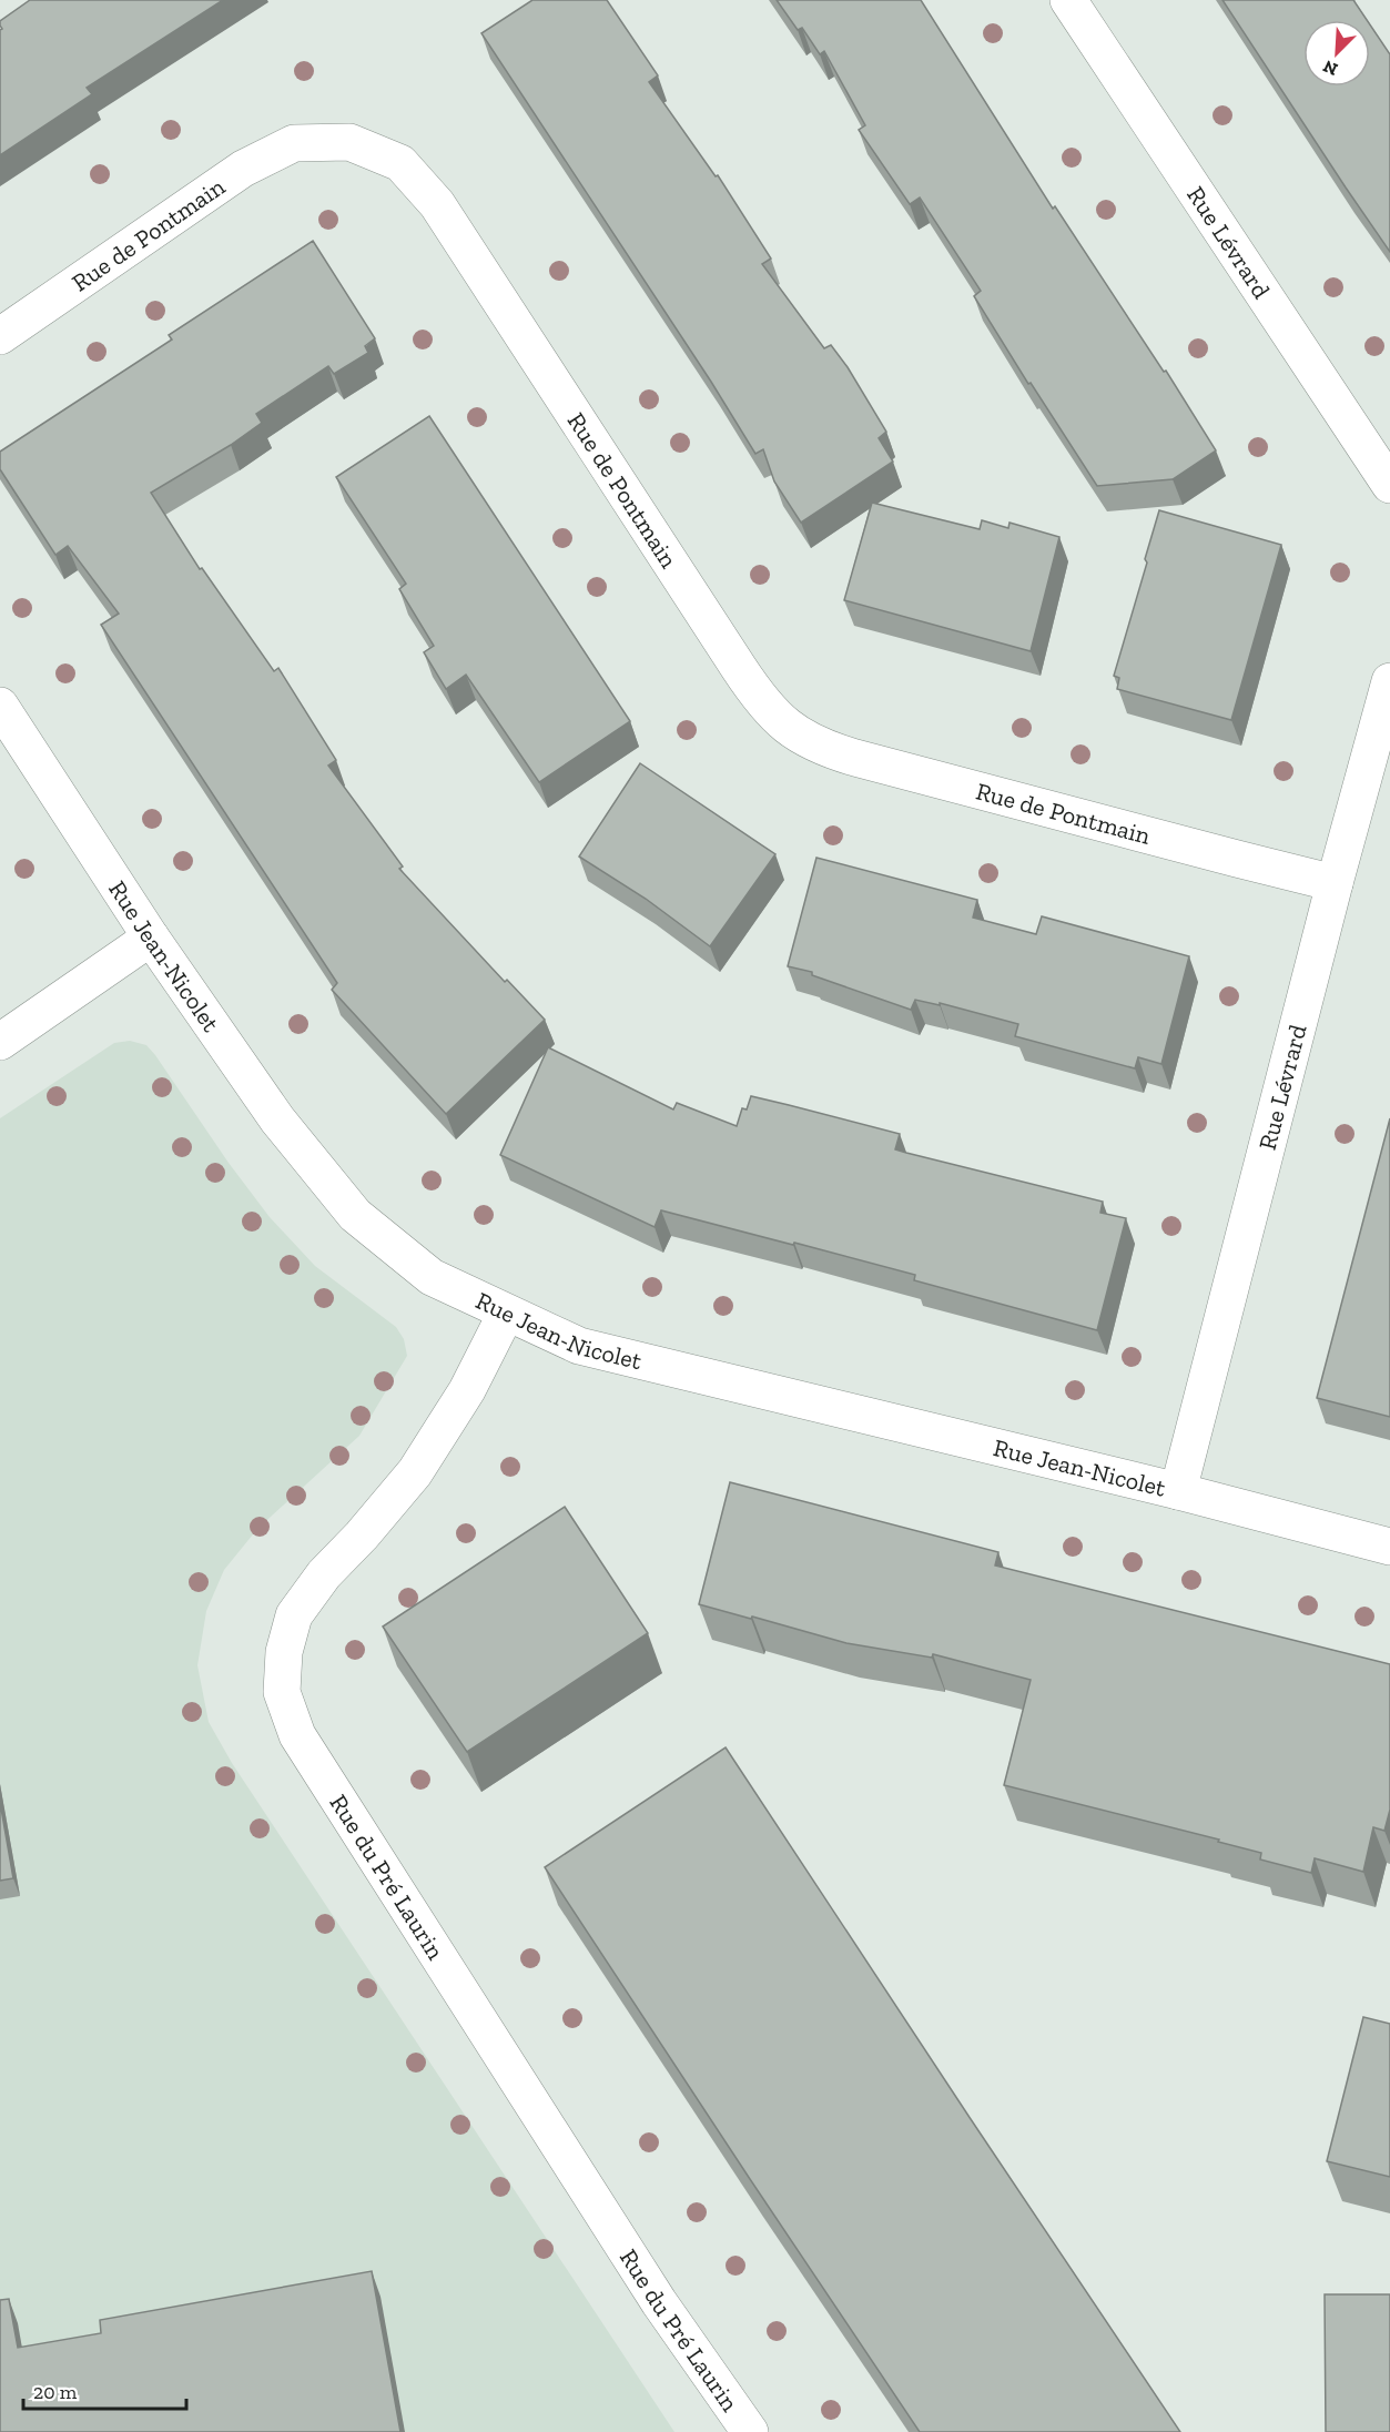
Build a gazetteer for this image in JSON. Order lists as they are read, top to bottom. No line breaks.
{"streets":{"street":["Rue de Pontmain","Rue Lévrard","Rue Jean-Nicolet","Rue du Pré Laurin"]},"crossings":[["Rue de Pontmain","Rue Lévrard"],["Rue Lévrard","Rue Jean-Nicolet"],["Rue Jean-Nicolet","Rue du Pré Laurin"]],"scale_bar":"20 m","north":"bottom left"}
